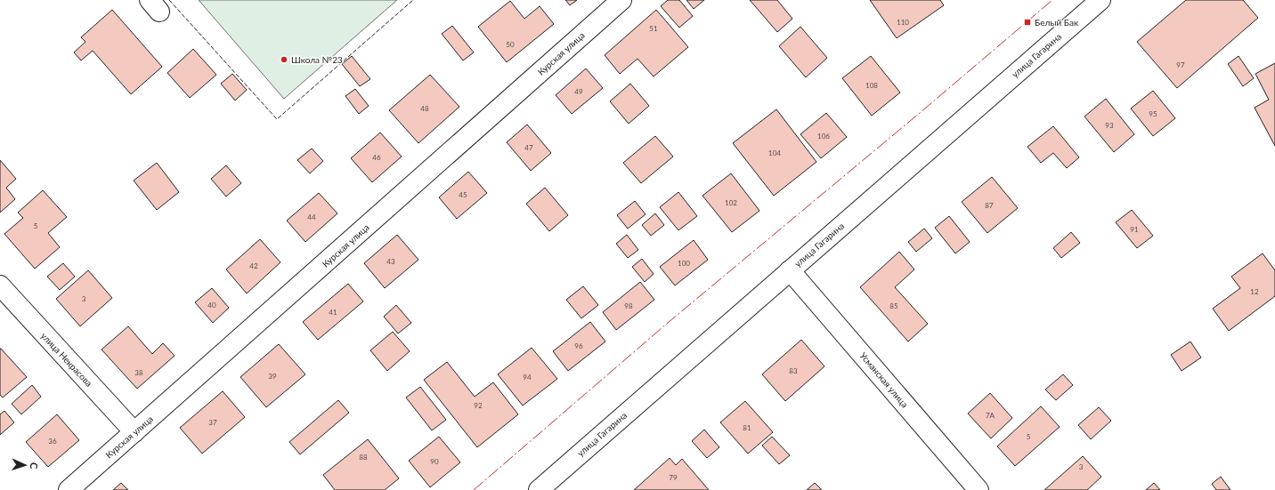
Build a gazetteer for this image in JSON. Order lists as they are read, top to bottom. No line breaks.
{"streets":{"street":["Курская улица","улица Гагарина","улица Некрасова","Усманская улица"]},"crossings":[["Курская улица","улица Некрасова"],["улица Гагарина","Усманская улица"]],"places":{"transit":["Белый Бак"],"other":["Школа №23"]},"house_numbers":["110","51","50","97","108","49","48","95","93","106","47","104","46","45","102","87","44","5","91","43","100","42","12","3","40","98","85","41","96","83","38","39","94","92","7А","37","81","5","36","88","90","3","79"],"north":"right"}
